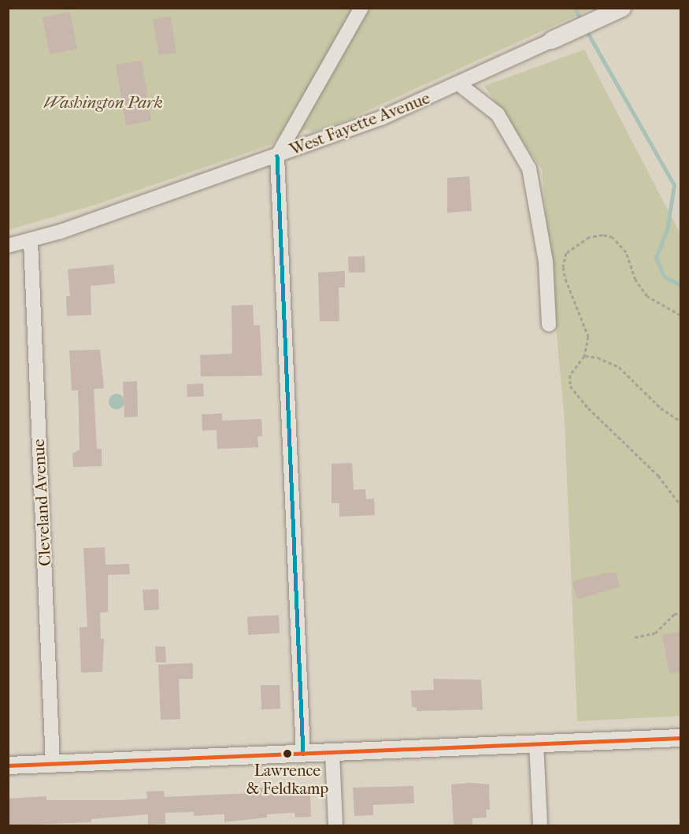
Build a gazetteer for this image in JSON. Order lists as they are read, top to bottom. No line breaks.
{"streets":{"street":["West Fayette Avenue","Cleveland Avenue"]},"crossings":[["West Fayette Avenue","Cleveland Avenue"]],"parks":["Washington Park"],"places":["Lawrence & Feldkamp"]}
